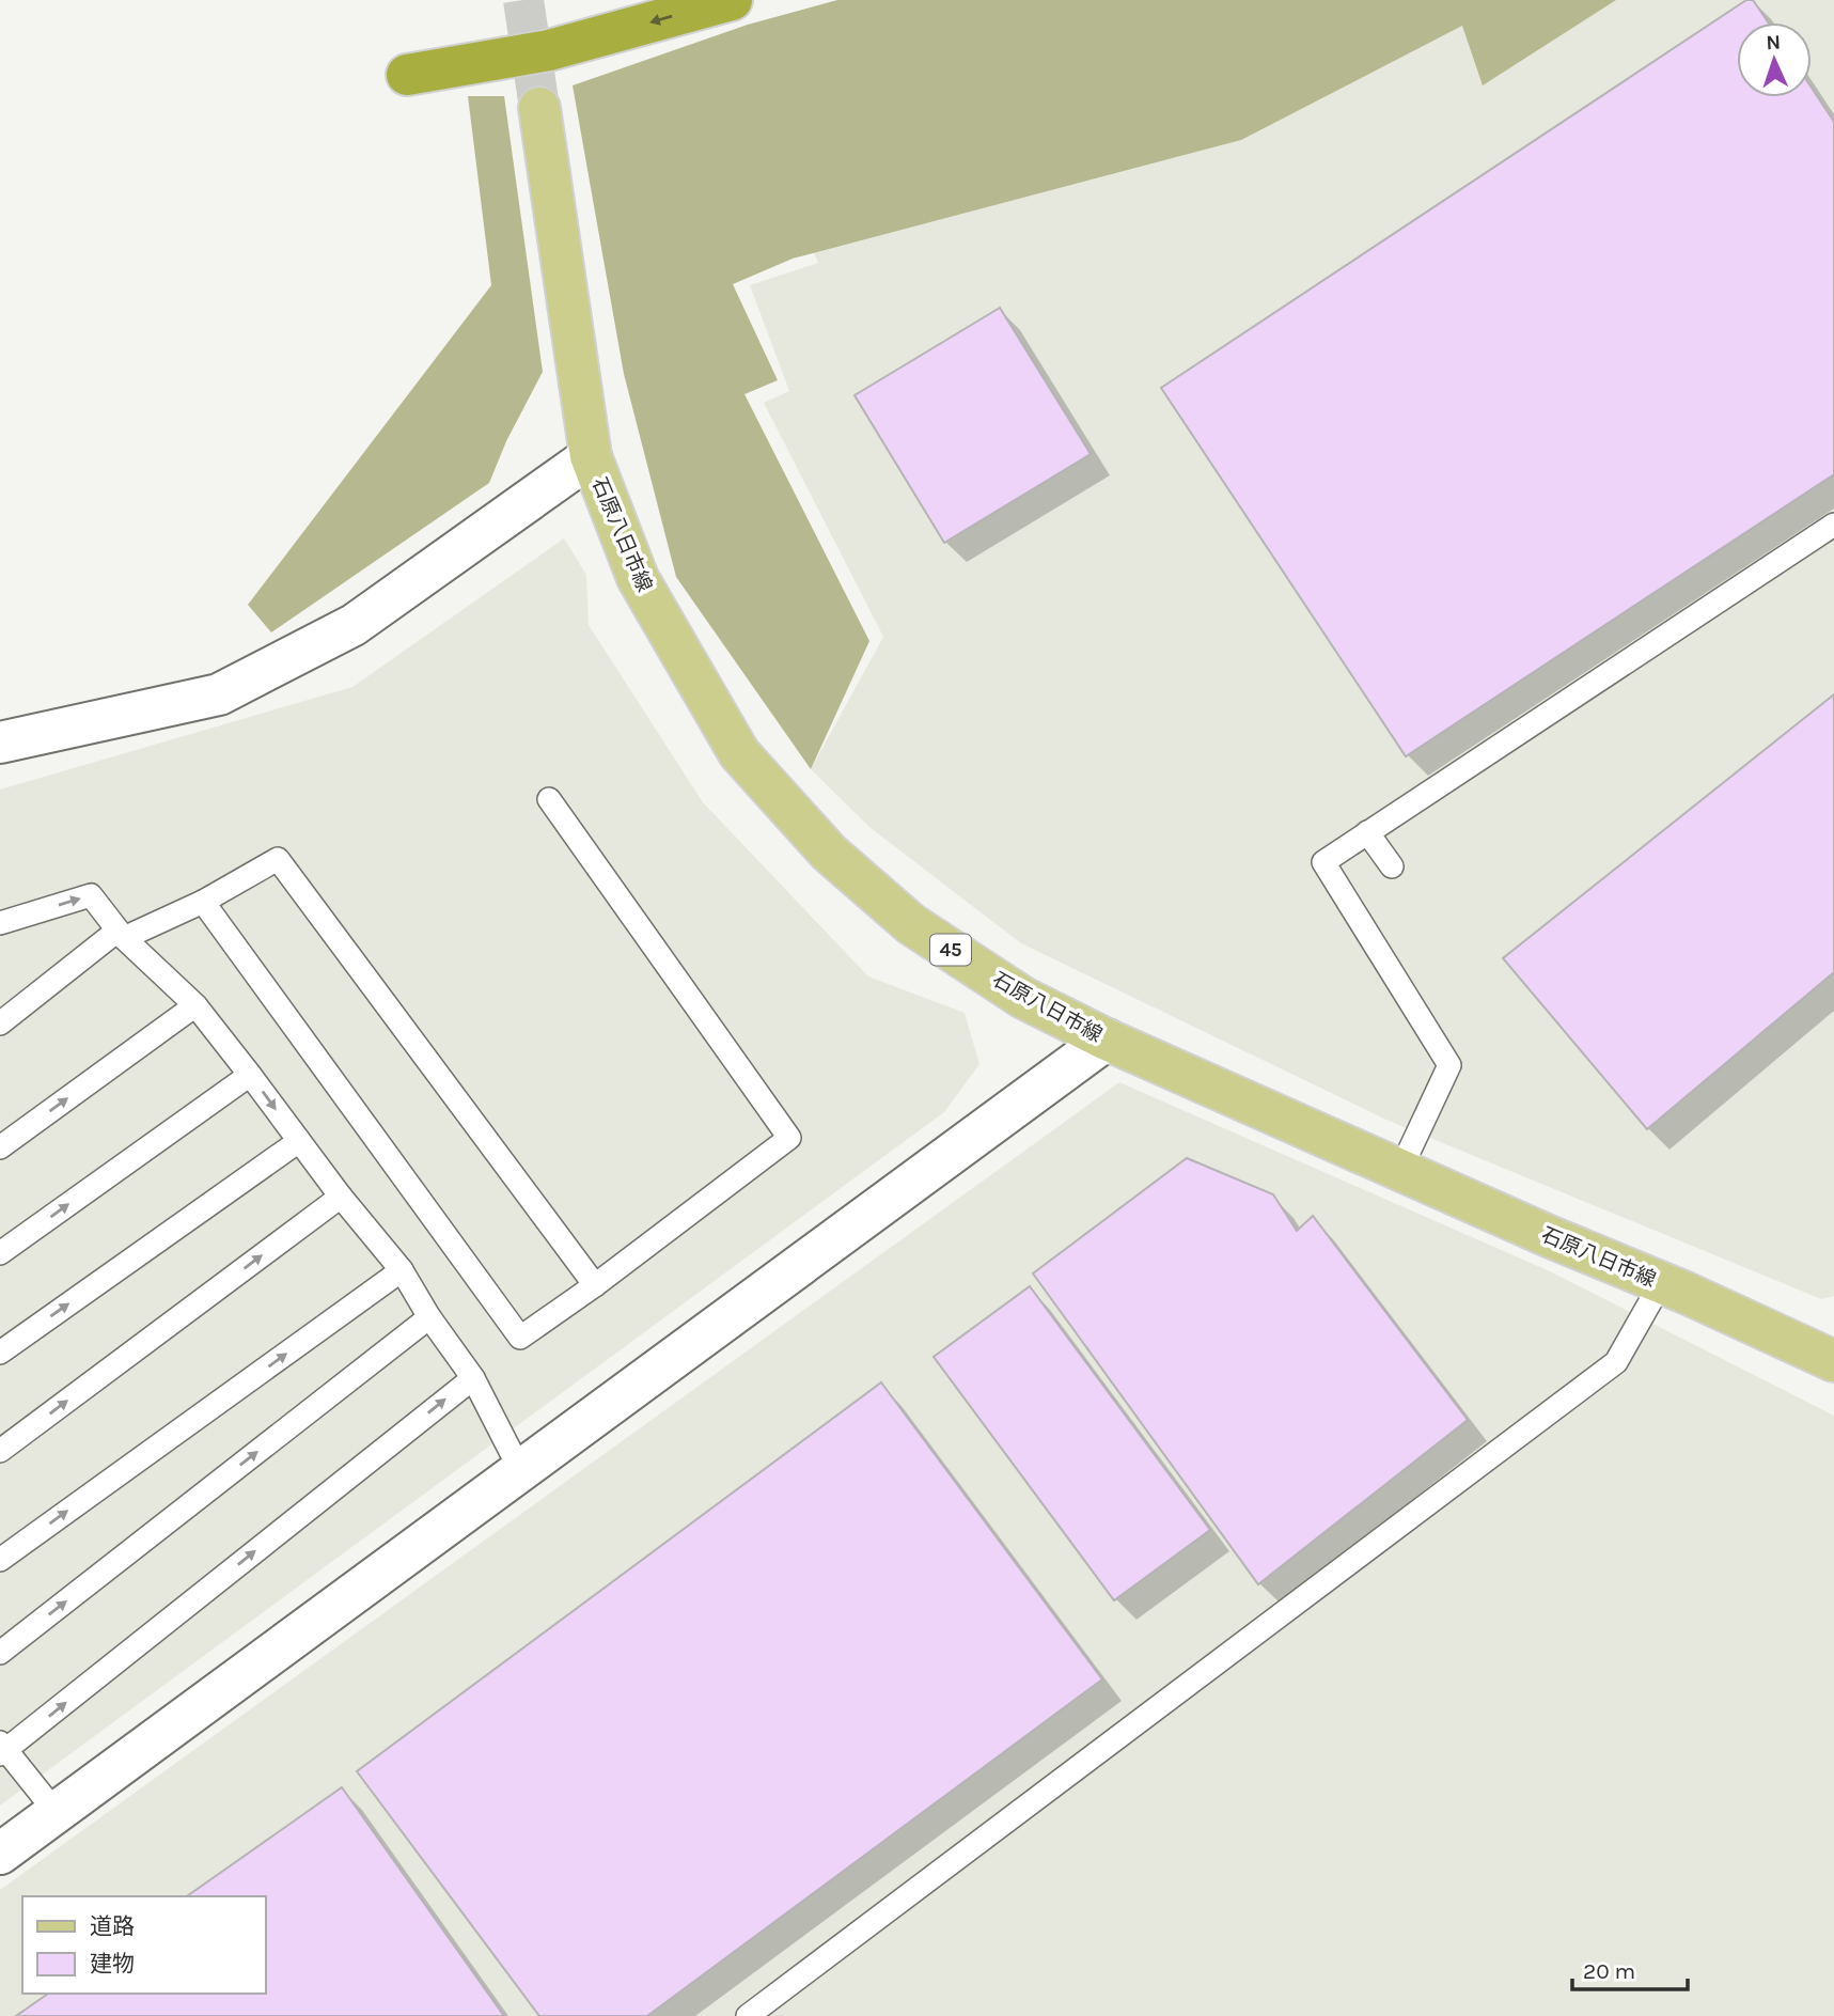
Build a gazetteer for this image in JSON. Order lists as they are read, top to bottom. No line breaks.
{"streets":{"main road":["石原八日市線","45"]},"legend":["道路","建物"],"scale_bar":"20 m","north":"top"}
